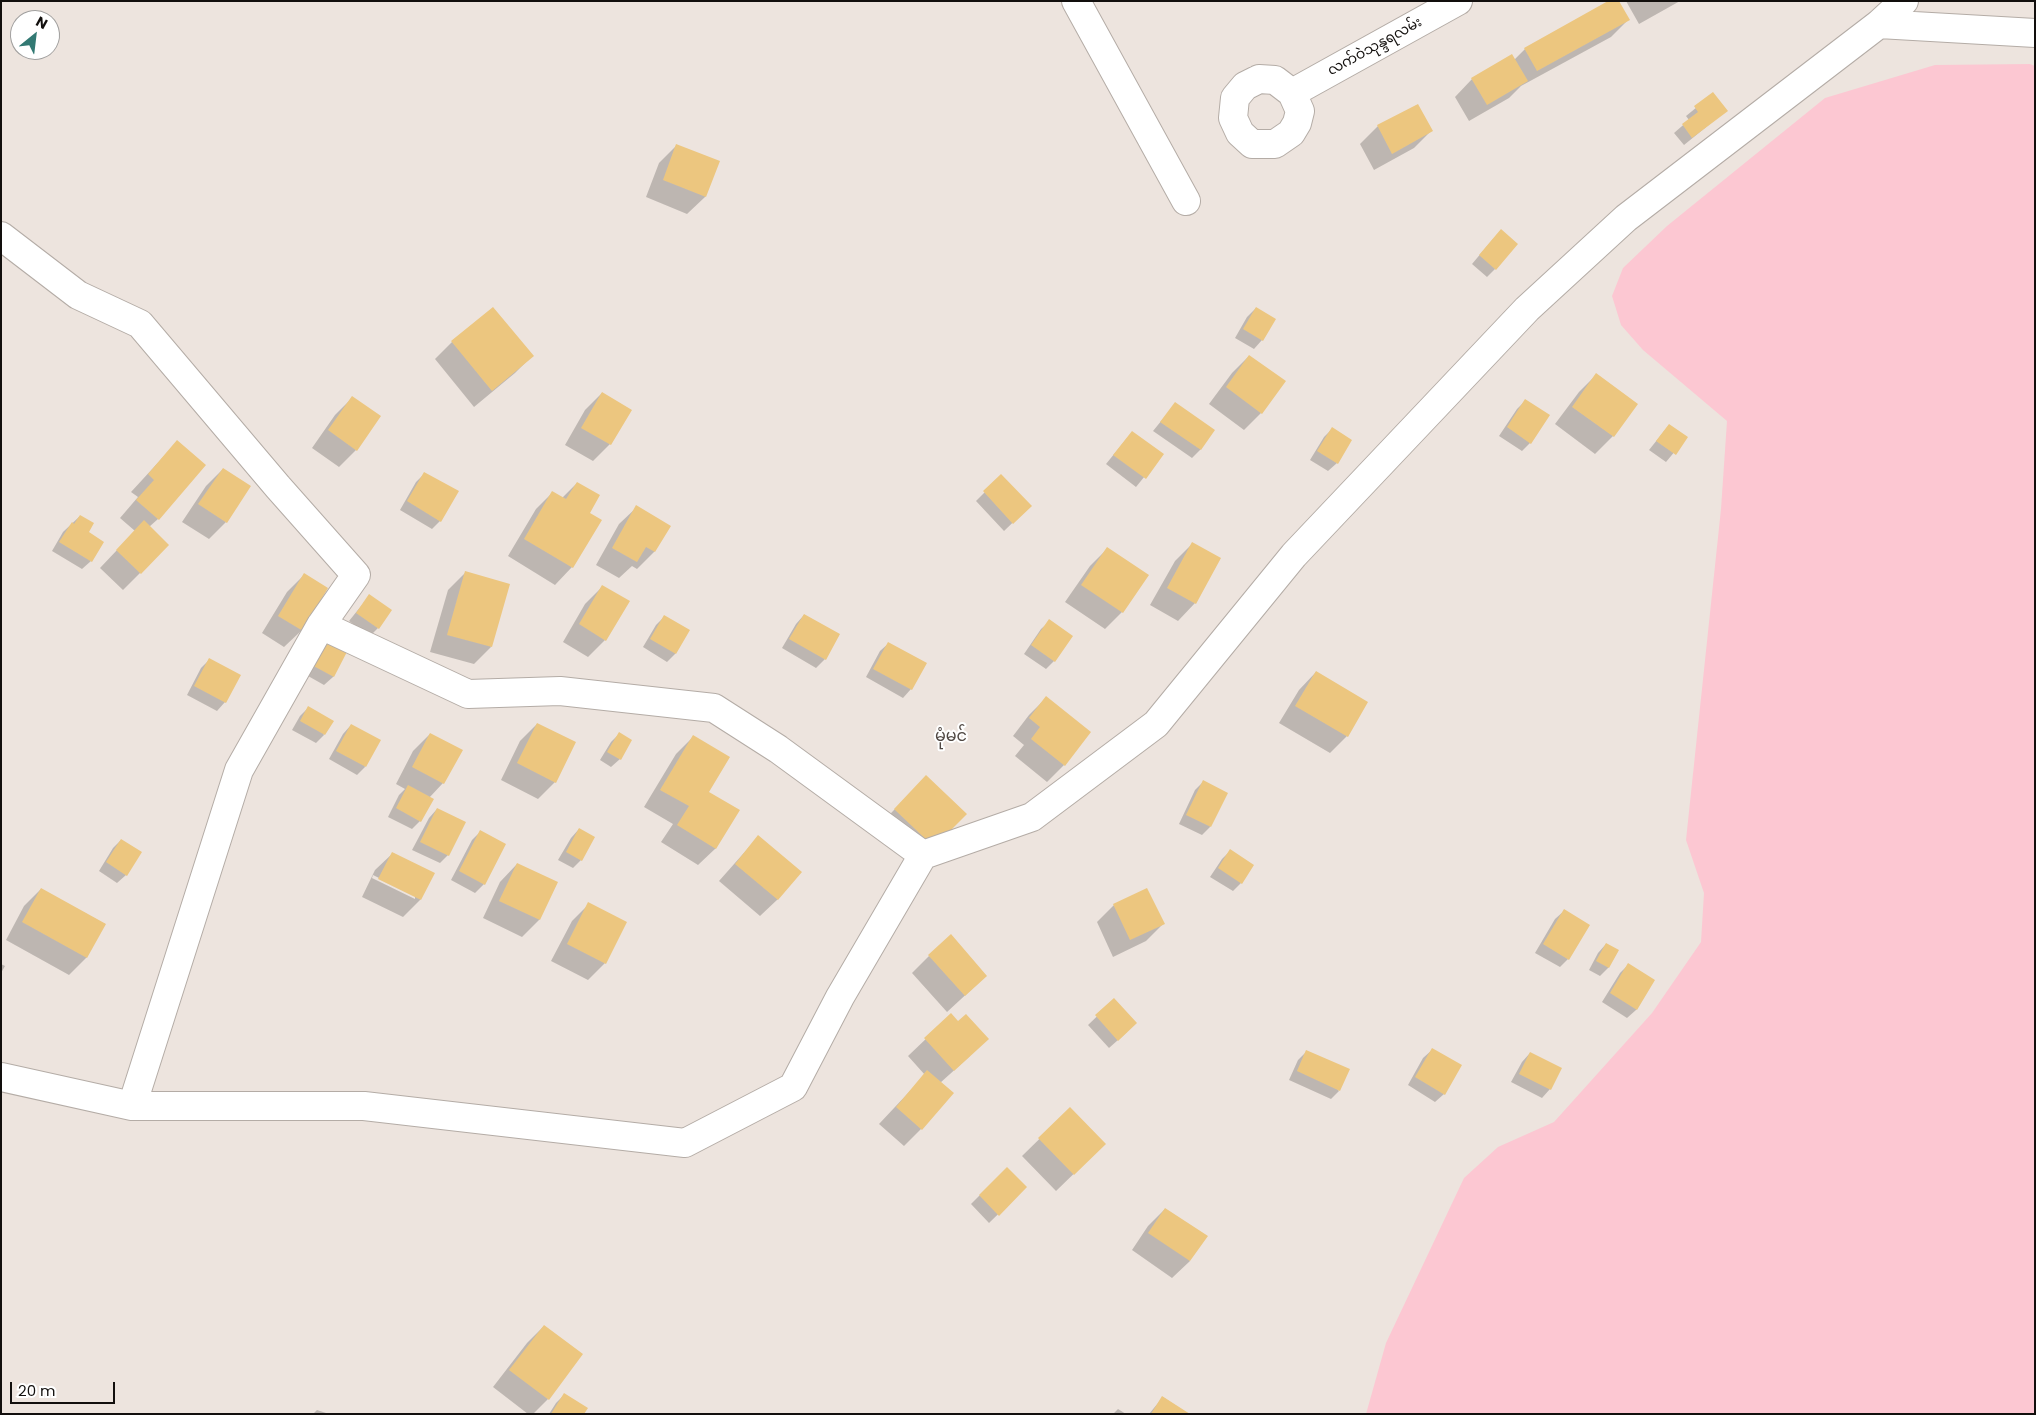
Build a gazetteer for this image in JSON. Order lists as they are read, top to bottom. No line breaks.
{"streets":{"street":["လက်ဝဲသုန္ဒရလမ်း"]},"districts":["မုံမင်"],"scale_bar":"20 m","north":"top right"}
